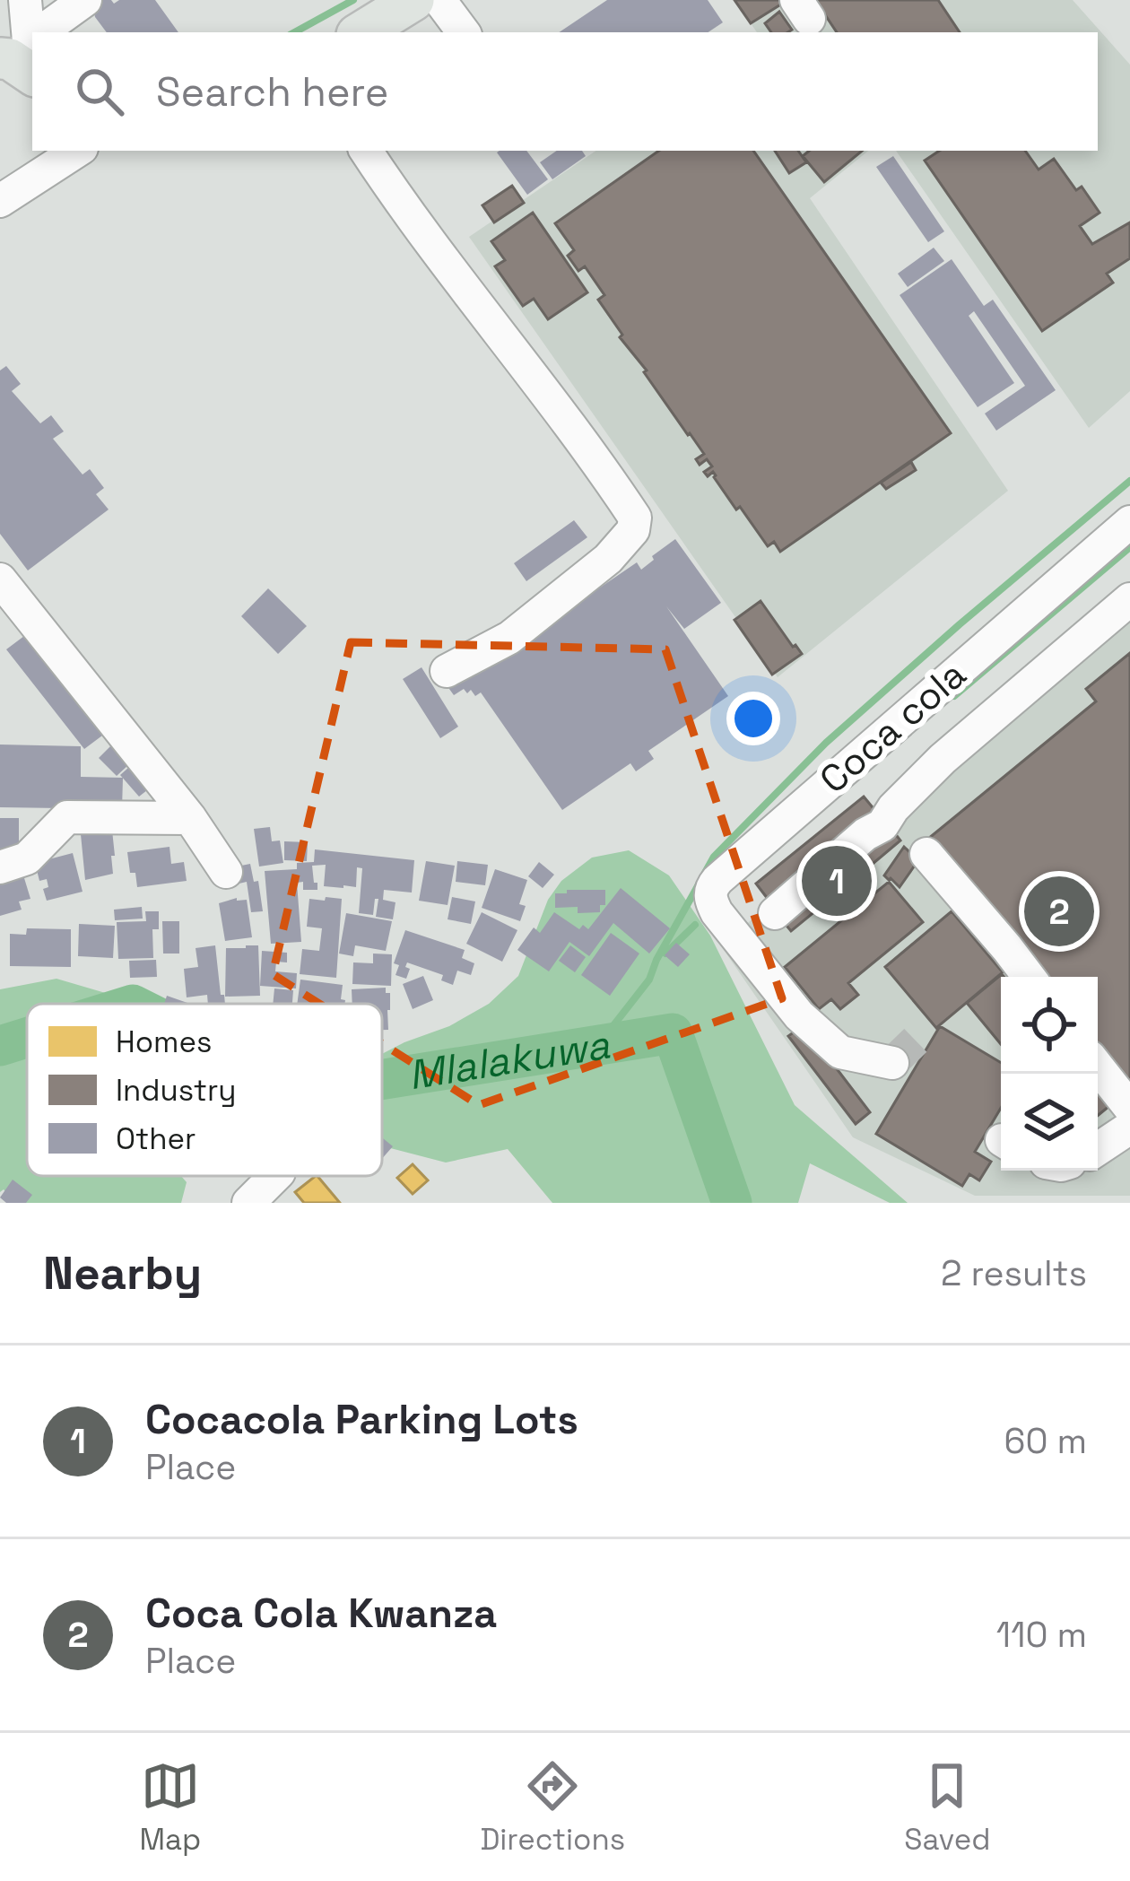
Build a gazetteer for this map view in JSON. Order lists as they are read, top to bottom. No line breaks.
{"streets":{"street":["Coca cola"]},"water":["Mlalakuwa"],"legend":["Homes","Industry","Other"],"page":{"search":"Search here","pins":["1","2"],"heading":["Nearby","2 results"],"list":[{"mark":"1","name":"Cocacola Parking Lots","note":"Place","value":"60 m"},{"mark":"2","name":"Coca Cola Kwanza","note":"Place","value":"110 m"}],"nav":["Map","Directions","Saved"]}}
